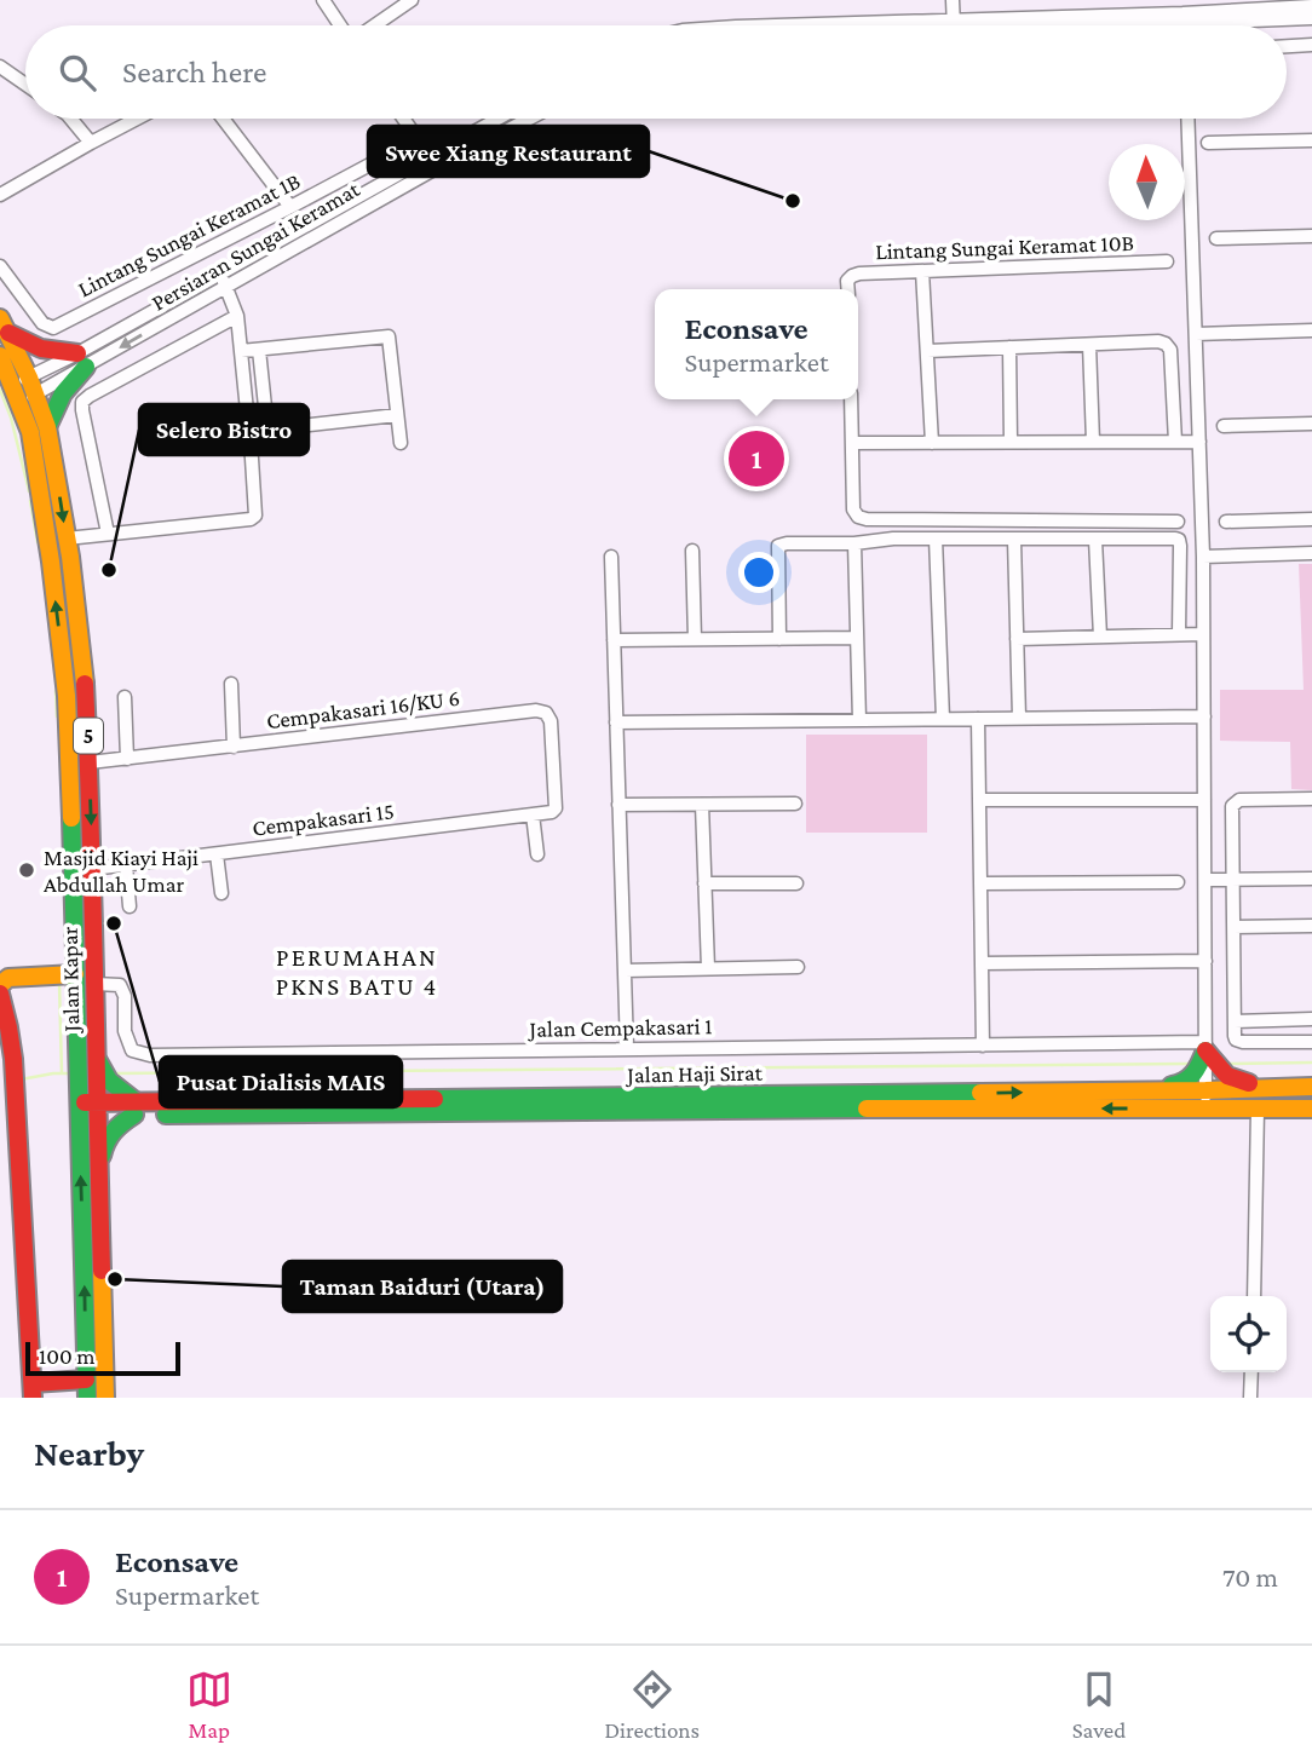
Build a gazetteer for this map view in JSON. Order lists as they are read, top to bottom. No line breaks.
{"streets":{"main road":["5","Jalan Kapar","Jalan Haji Sirat"],"street":["Lintang Sungai Keramat 1B","Persiaran Sungai Keramat","Lintang Sungai Keramat 10B","Cempakasari 16/KU 6","Cempakasari 15","Jalan Cempakasari 1"]},"crossings":[["Persiaran Sungai Keramat","Jalan Kapar"],["Cempakasari 16/KU 6","Cempakasari 15"],["Cempakasari 16/KU 6","Jalan Kapar"],["Cempakasari 15","Jalan Kapar"],["Jalan Kapar","Jalan Cempakasari 1"],["Jalan Kapar","Jalan Haji Sirat"]],"districts":["PERUMAHAN PKNS BATU 4"],"places":["Swee Xiang Restaurant","Selero Bistro","Masjid Kiayi Haji Abdullah Umar","Pusat Dialisis MAIS","Taman Baiduri (Utara)"],"scale_bar":"100 m","north":"top","page":{"search":"Search here","popup":["Econsave","Supermarket"],"pins":"1","scale":"100 m","heading":"Nearby","list":[{"mark":"1","name":"Econsave","note":"Supermarket","value":"70 m"}],"nav":["Map","Directions","Saved"]}}
